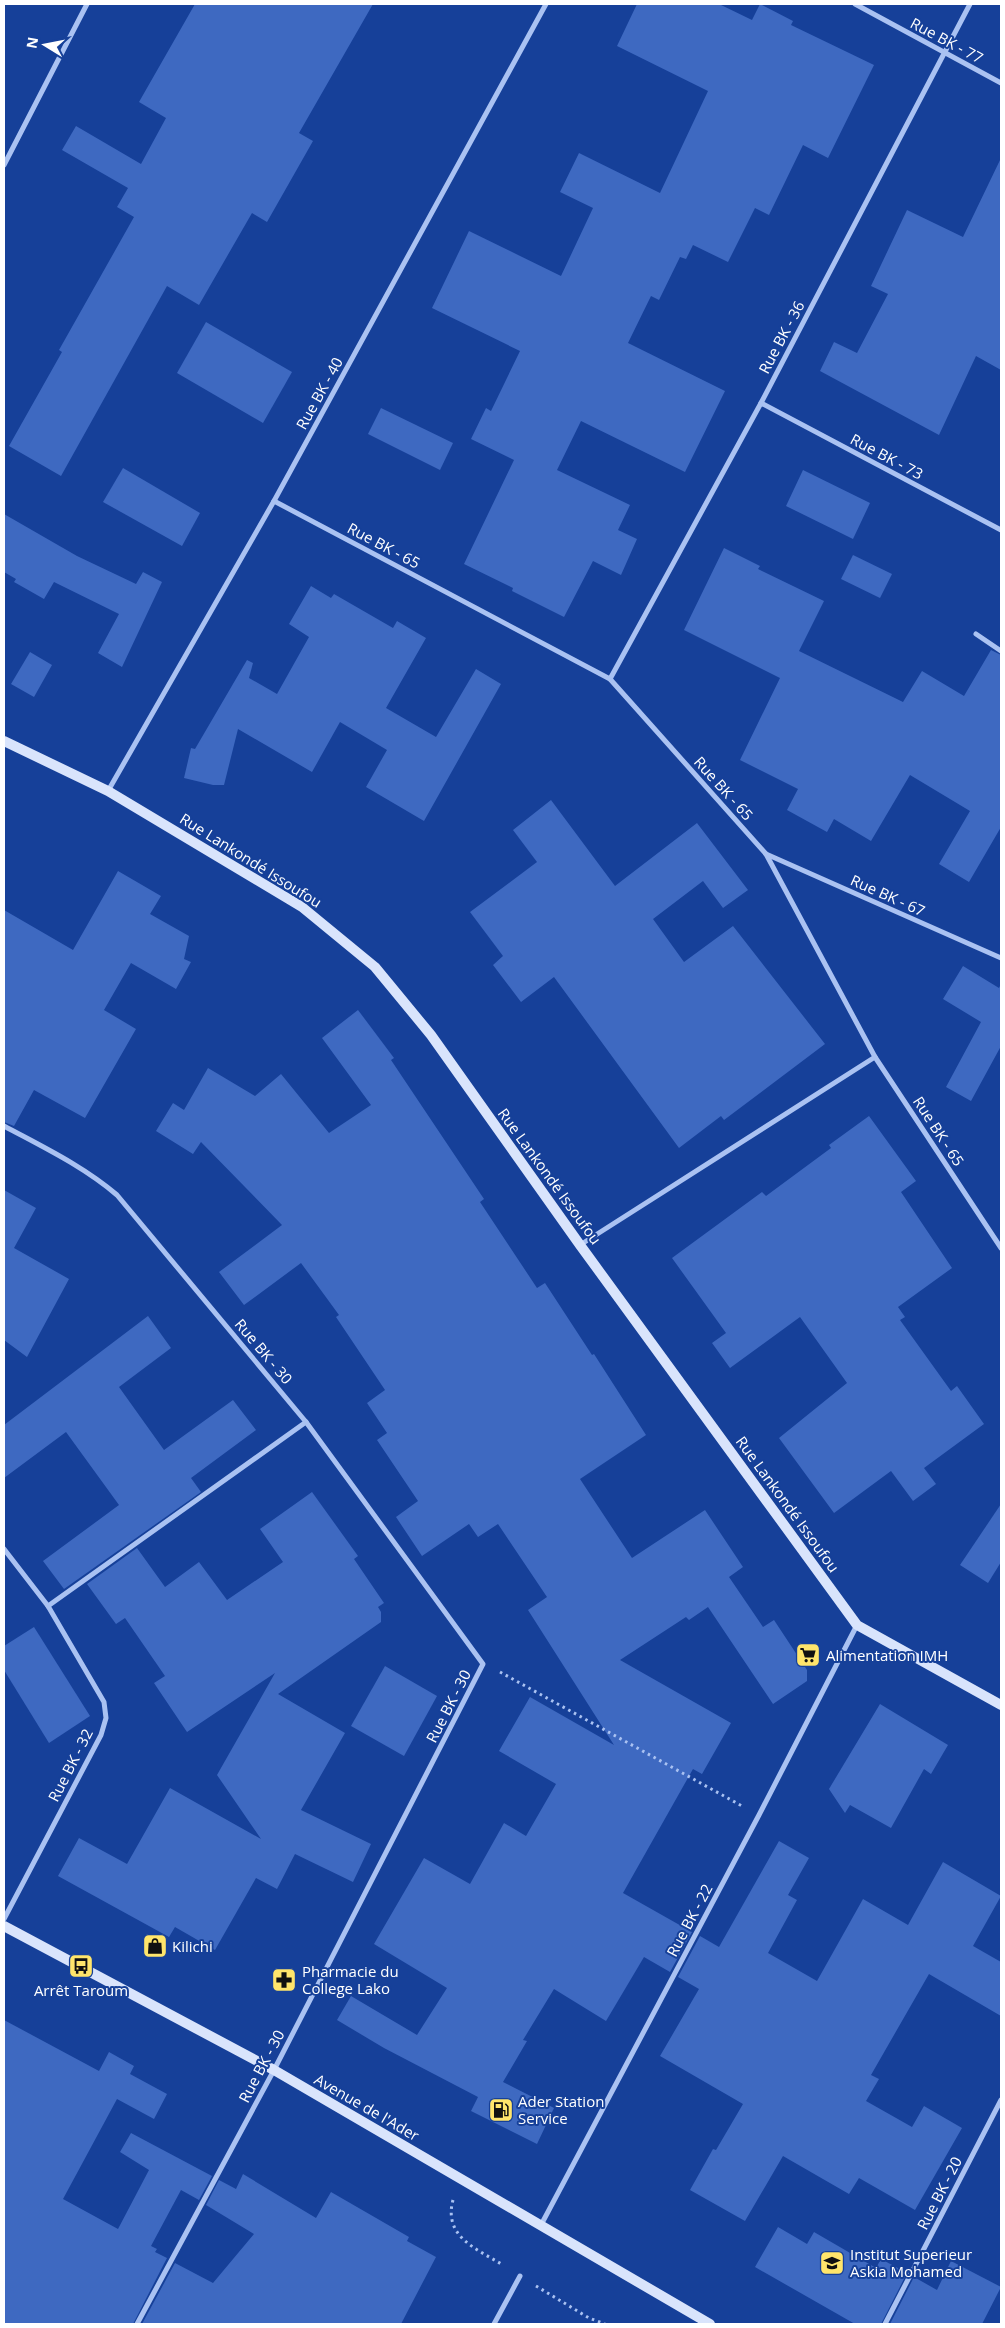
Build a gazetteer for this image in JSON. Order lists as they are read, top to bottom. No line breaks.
{"streets":{"street":["Rue BK - 77","Rue BK - 36","Rue BK - 40","Rue BK - 73","Rue BK - 65","Rue Lankondé Issoufou","Rue BK - 67","Rue BK - 30","Rue BK - 32","Rue BK - 22","Avenue de l'Ader","Rue BK - 20"]},"crossings":[["Rue BK - 77","Rue BK - 36"],["Rue BK - 36","Rue BK - 73"],["Rue BK - 36","Rue BK - 65"],["Rue BK - 40","Rue BK - 65"],["Rue BK - 40","Rue Lankondé Issoufou"],["Rue BK - 65","Rue BK - 67"],["Rue Lankondé Issoufou","Rue BK - 22"],["Rue BK - 30","Avenue de l'Ader"],["Rue BK - 22","Avenue de l'Ader"]],"places":{"supermarket":["Alimentation IMH"],"shop":["Kilichi"],"bus stop":["Arrêt Taroum"],"pharmacy":["Pharmacie du College Lako"],"fuel station":["Ader Station Service"],"school or university":["Institut Superieur Askia Mohamed"]},"north":"left"}
